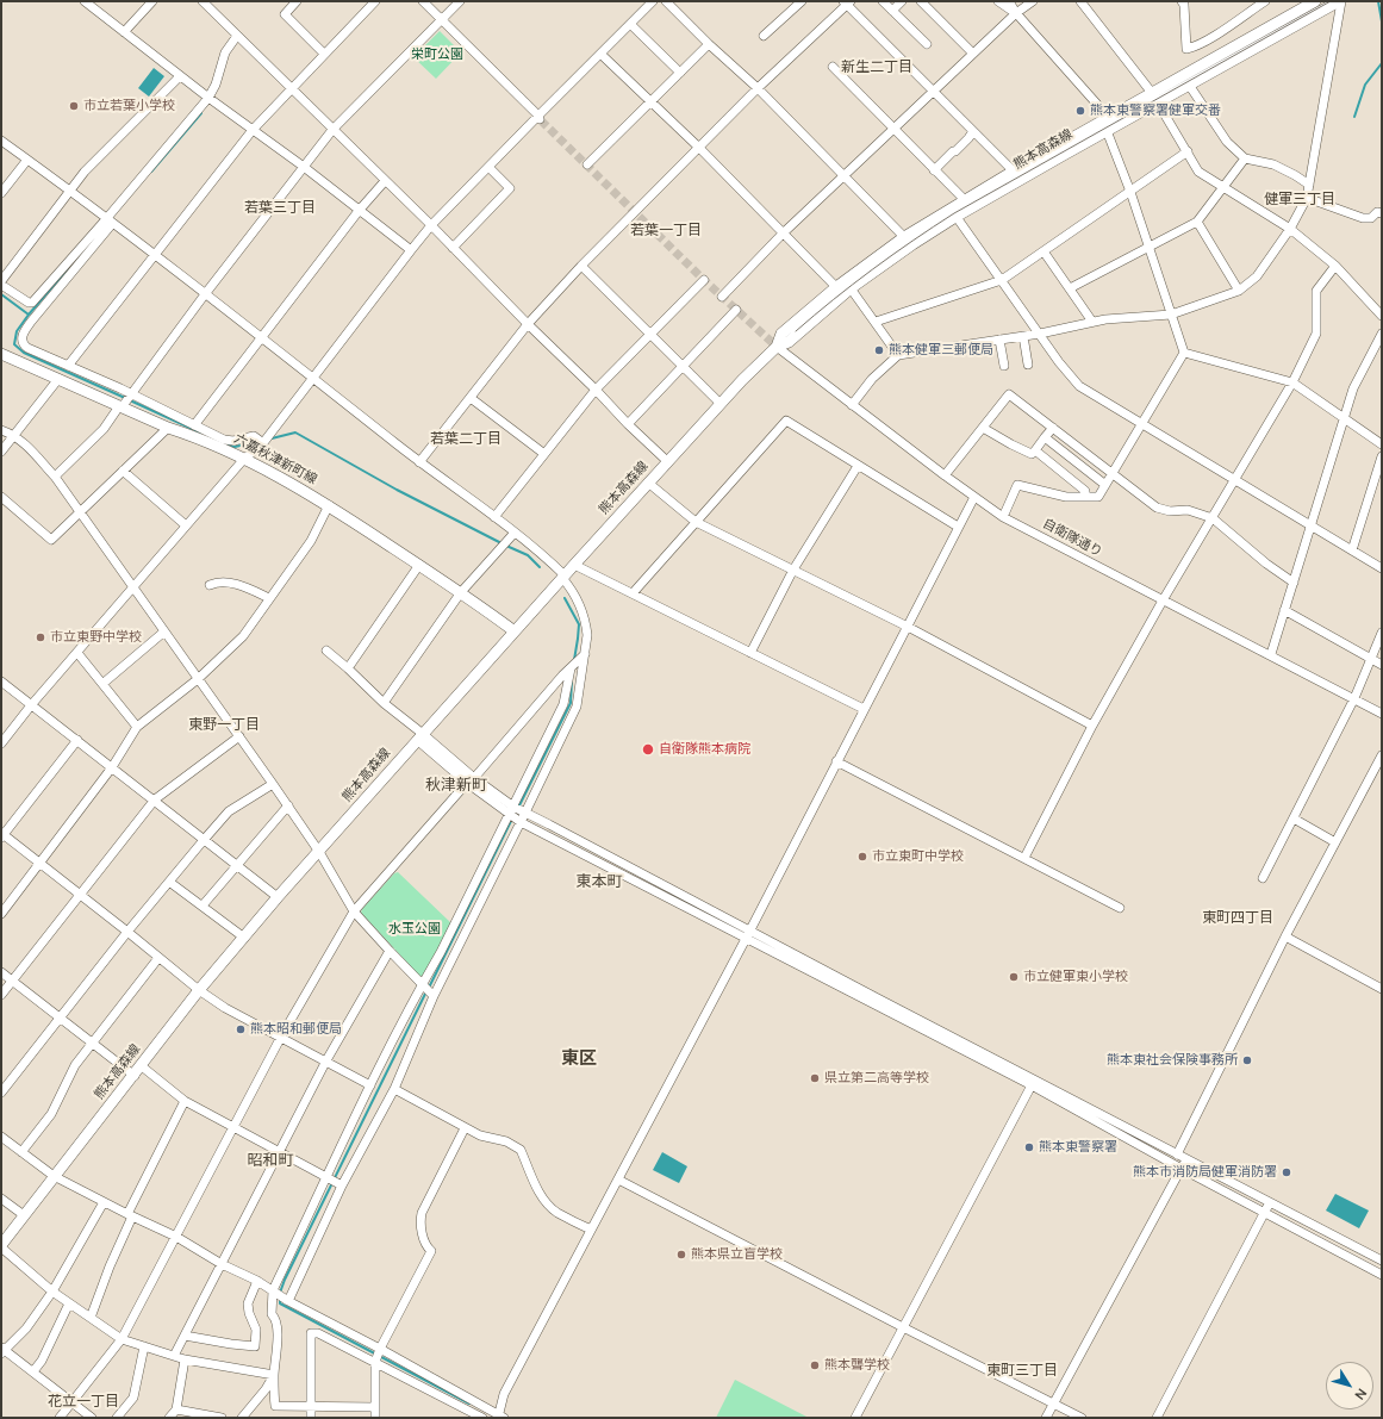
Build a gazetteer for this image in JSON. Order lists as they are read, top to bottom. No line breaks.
{"streets":{"main road":["熊本高森線","六嘉秋津新町線"],"street":["自衛隊通り"]},"crossings":[["熊本高森線","六嘉秋津新町線"],["熊本高森線","自衛隊通り"]],"districts":["新生二丁目","健軍三丁目","若葉三丁目","若葉一丁目","若葉二丁目","東野一丁目","秋津新町","東本町","東町四丁目","東区","昭和町","東町三丁目","花立一丁目"],"parks":["栄町公園","水玉公園"],"places":["市立若葉小学校","熊本東警察署健軍交番","熊本健軍三郵便局","市立東野中学校","自衛隊熊本病院","市立東町中学校","市立健軍東小学校","熊本昭和郵便局","熊本東社会保険事務所","県立第二高等学校","熊本東警察署","熊本市消防局健軍消防署","熊本県立盲学校","熊本聾学校"],"north":"bottom right"}
